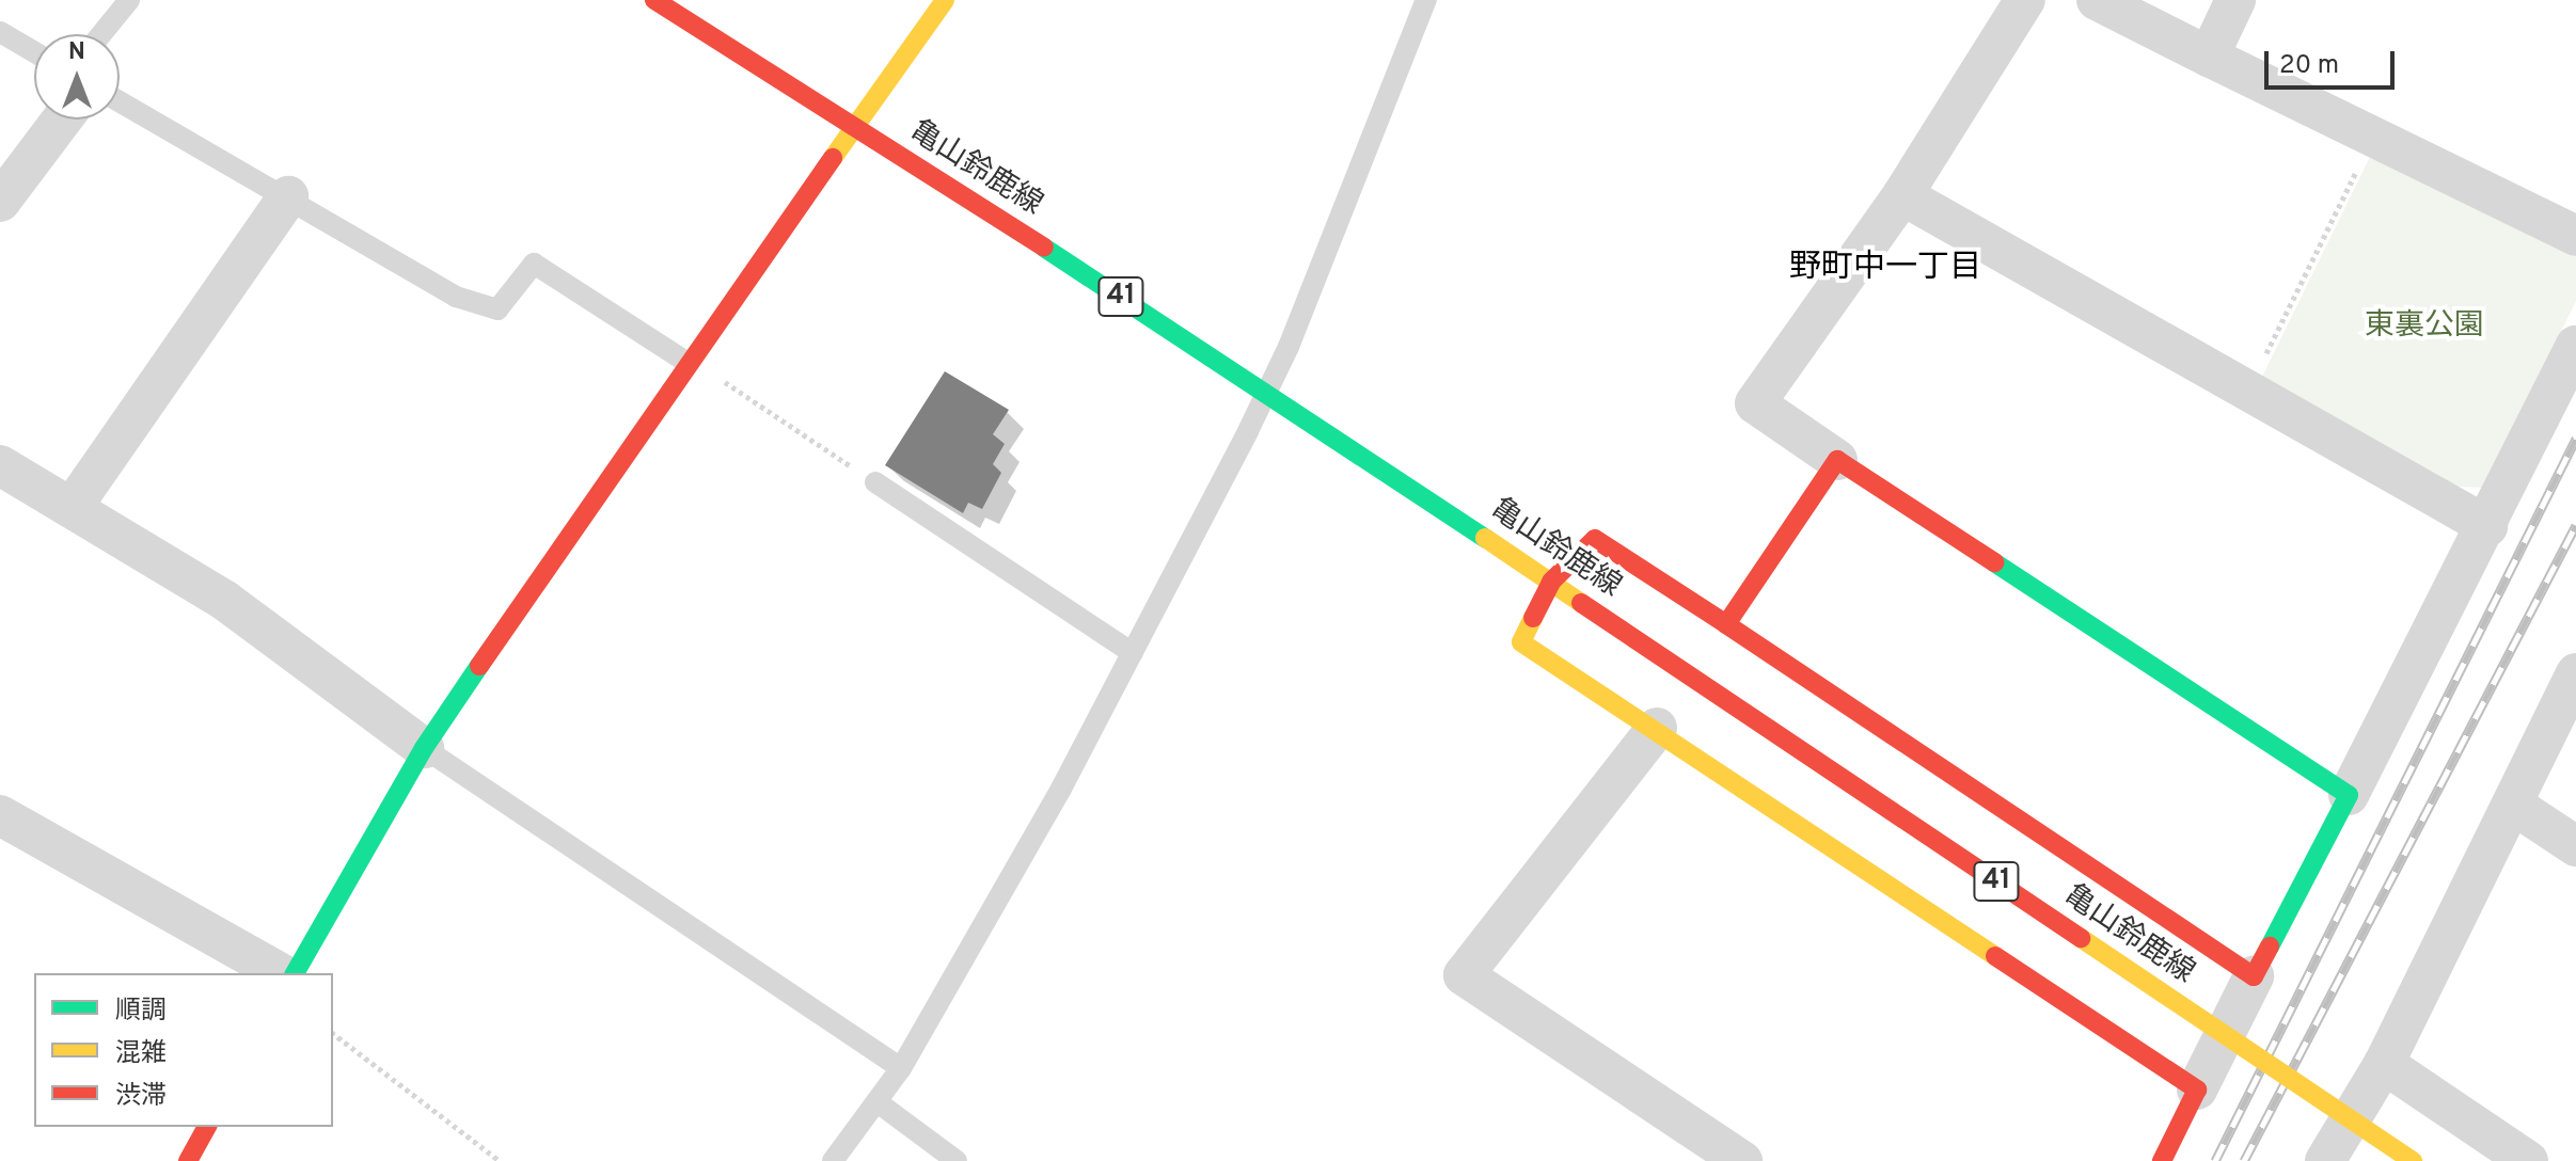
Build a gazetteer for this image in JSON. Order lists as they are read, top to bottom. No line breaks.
{"streets":{"street":["亀山鈴鹿線","41"]},"districts":["野町中一丁目"],"parks":["東裏公園"],"legend":["順調","混雑","渋滞"],"scale_bar":"20 m","north":"top"}
